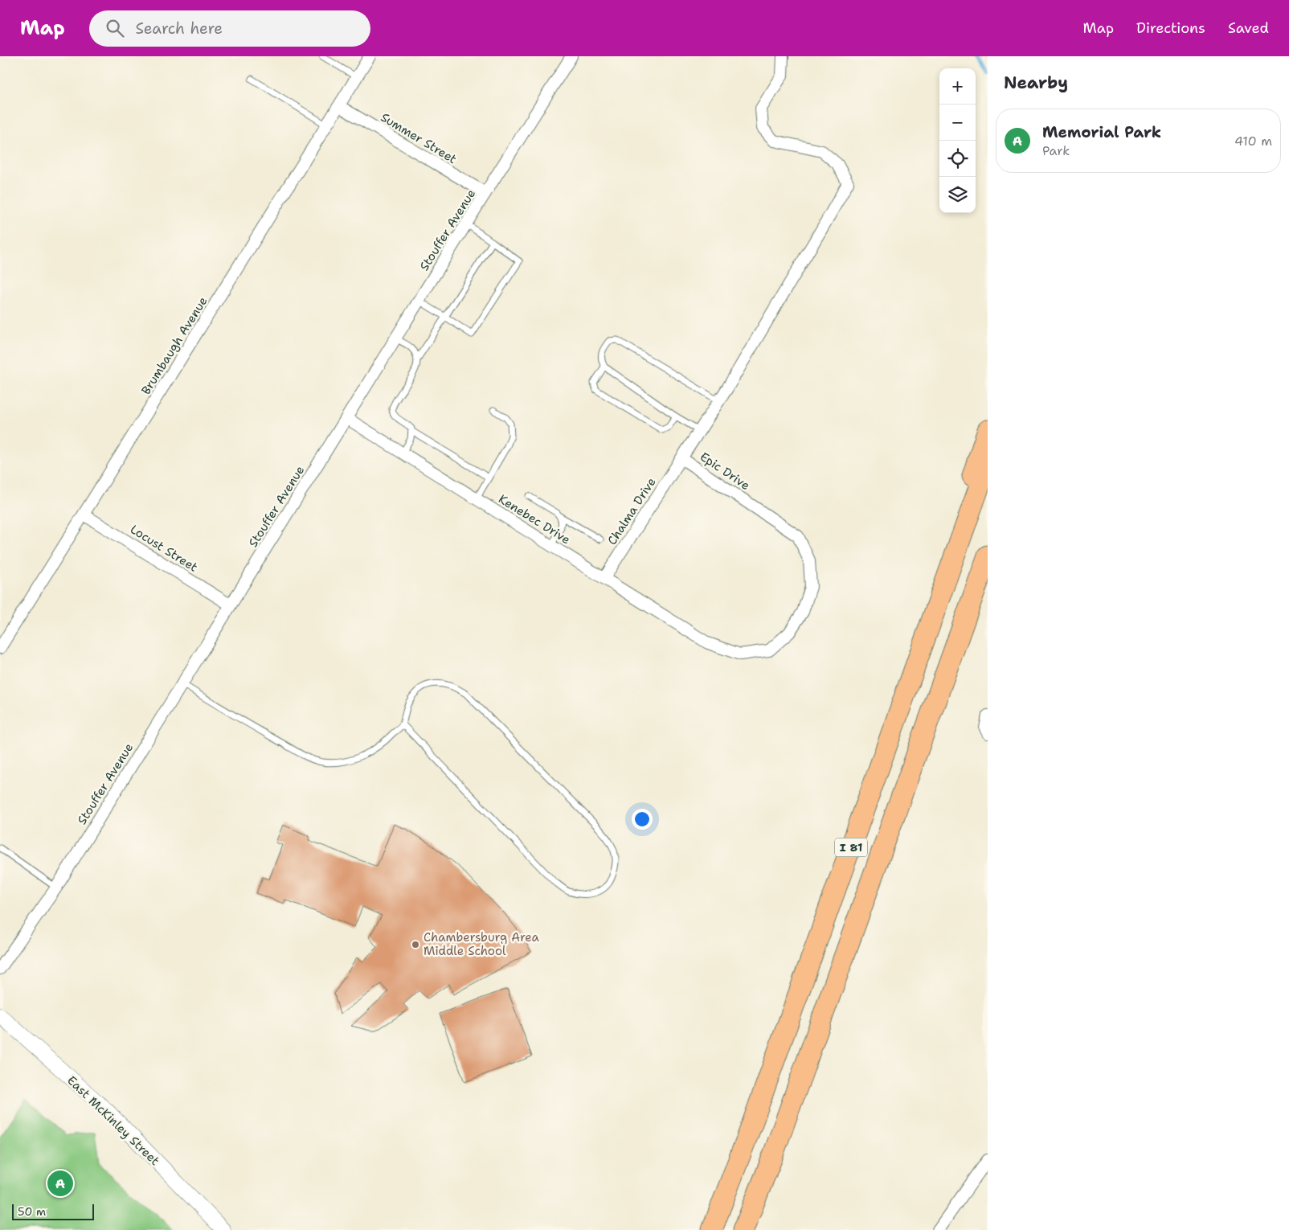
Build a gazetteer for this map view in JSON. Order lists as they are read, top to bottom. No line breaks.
{"streets":{"highway":["I 81"],"street":["Summer Street","Stouffer Avenue","Brumbaugh Avenue","Epic Drive","Chalma Drive","Kenebec Drive","Locust Street","East McKinley Street"]},"crossings":[["Summer Street","Stouffer Avenue"],["Summer Street","Brumbaugh Avenue"],["Stouffer Avenue","Kenebec Drive"],["Stouffer Avenue","Locust Street"],["Brumbaugh Avenue","Locust Street"],["Epic Drive","Chalma Drive"],["Epic Drive","Kenebec Drive"],["Chalma Drive","Kenebec Drive"]],"places":["Chambersburg Area Middle School"],"scale_bar":"50 m","page":{"header":"Map","search":"Search here","nav":["Map","Directions","Saved"],"heading":"Nearby","map_buttons":["+","−"],"list":[{"mark":"A","name":"Memorial Park","note":"Park","value":"410 m"}],"pins":"A","scale":"50 m"}}
